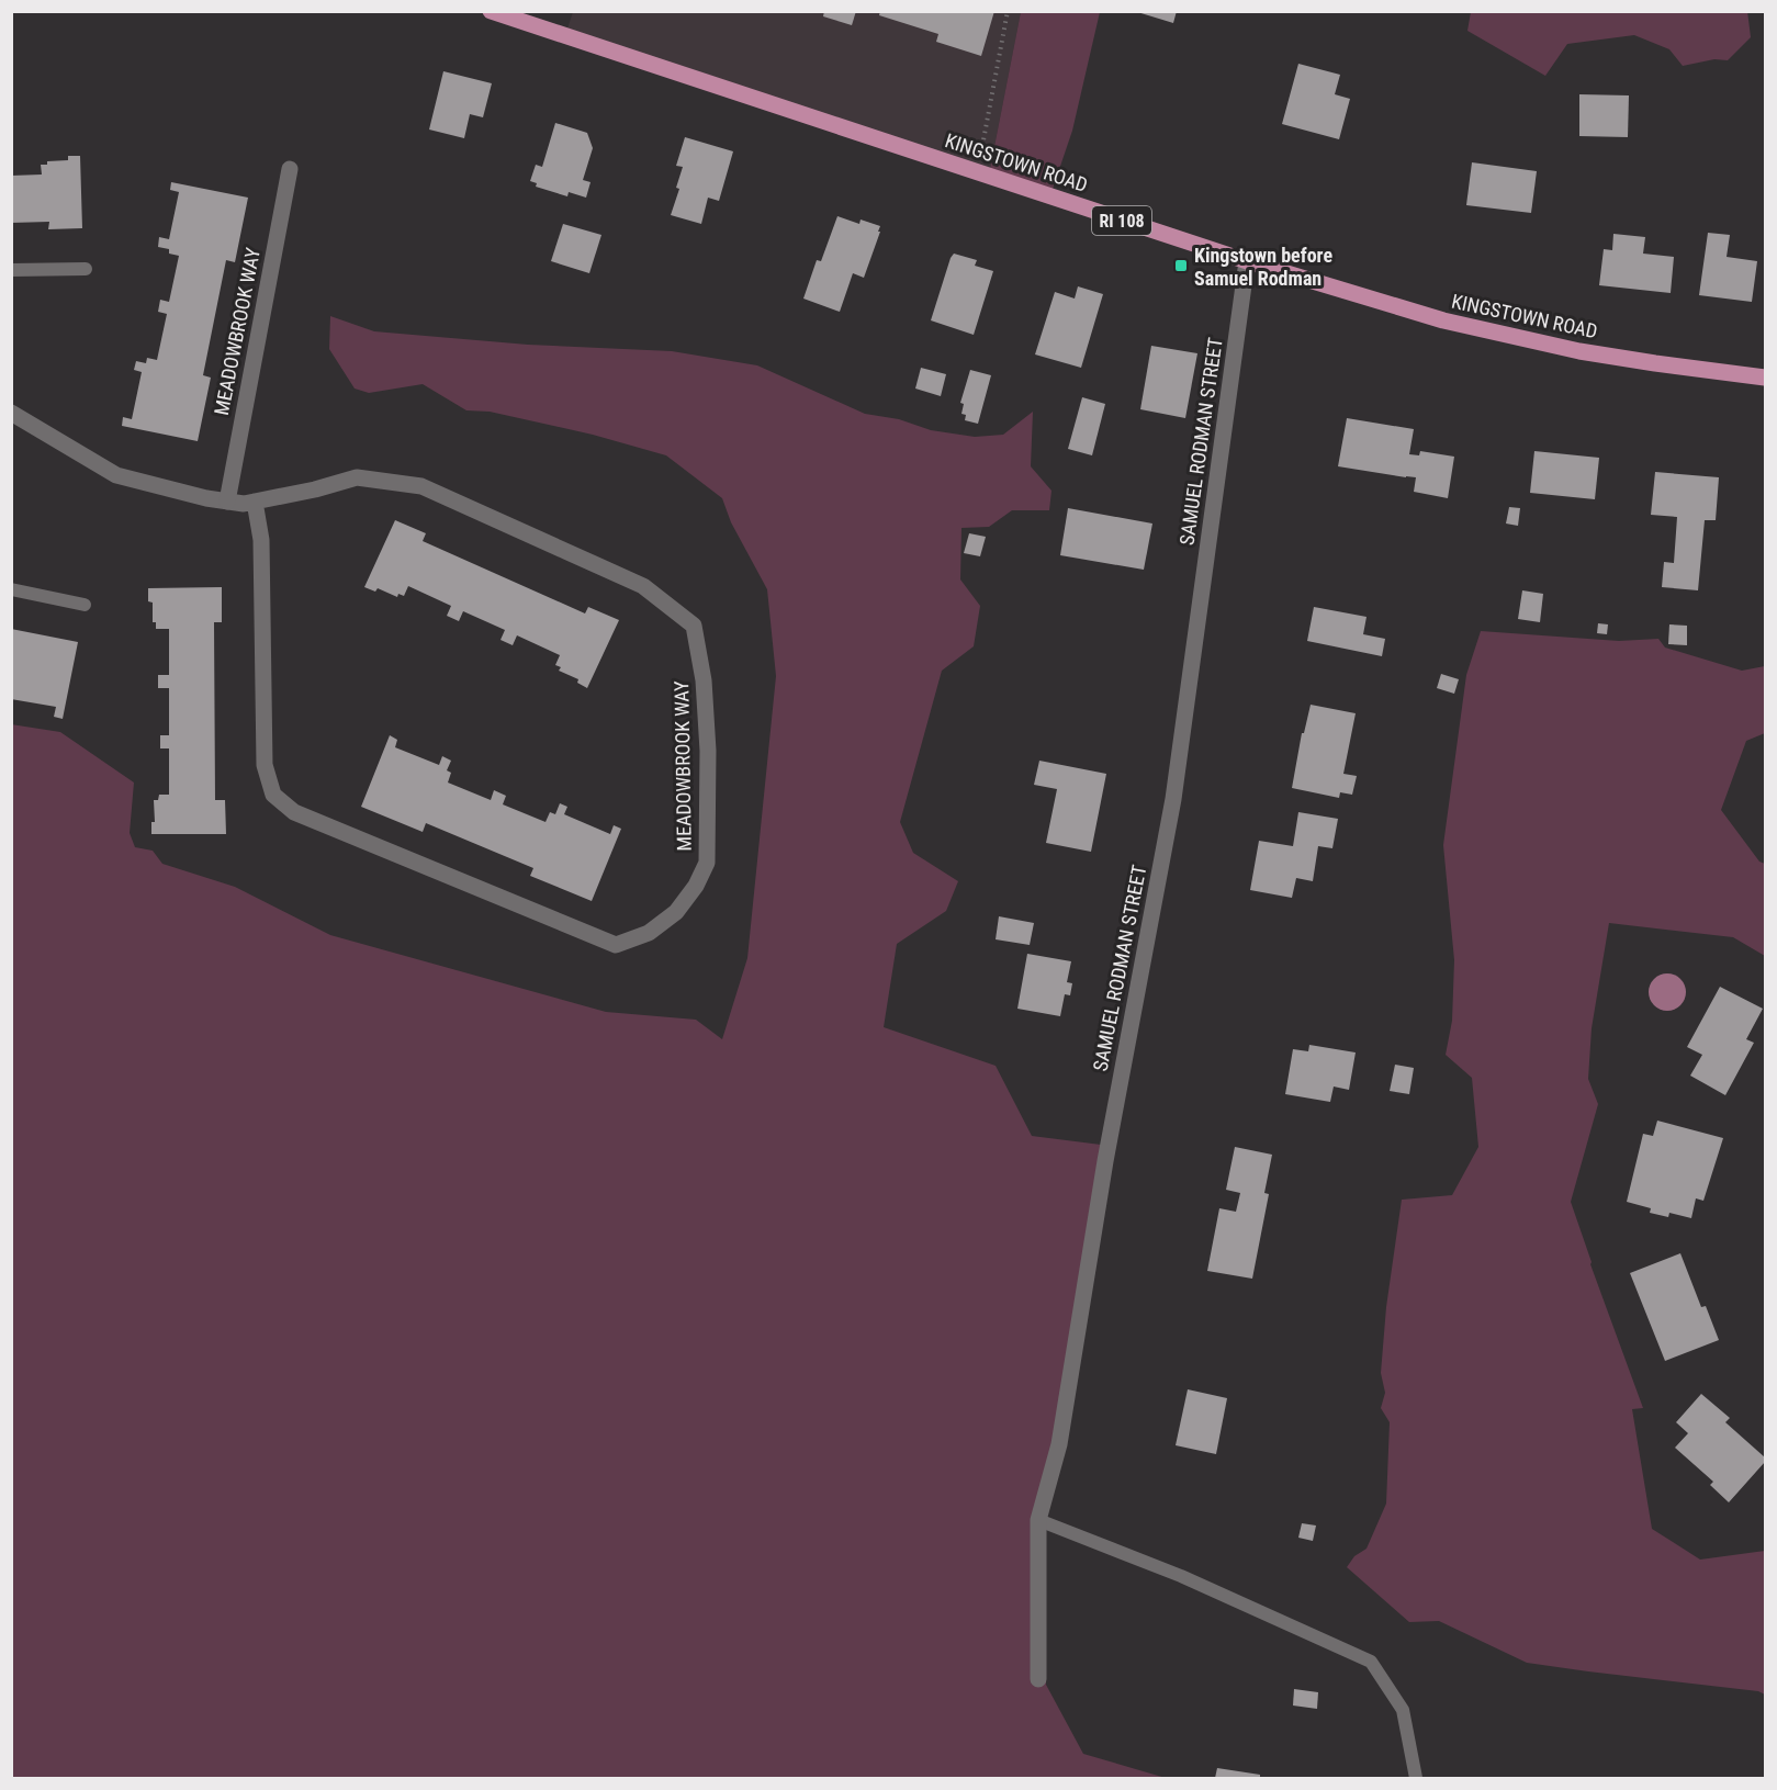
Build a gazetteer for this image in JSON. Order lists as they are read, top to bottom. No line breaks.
{"streets":{"main road":["KINGSTOWN ROAD","RI 108"],"street":["MEADOWBROOK WAY","SAMUEL RODMAN STREET"]},"crossings":[["KINGSTOWN ROAD","SAMUEL RODMAN STREET"]],"places":{"transit":["Kingstown before Samuel Rodman"]}}
